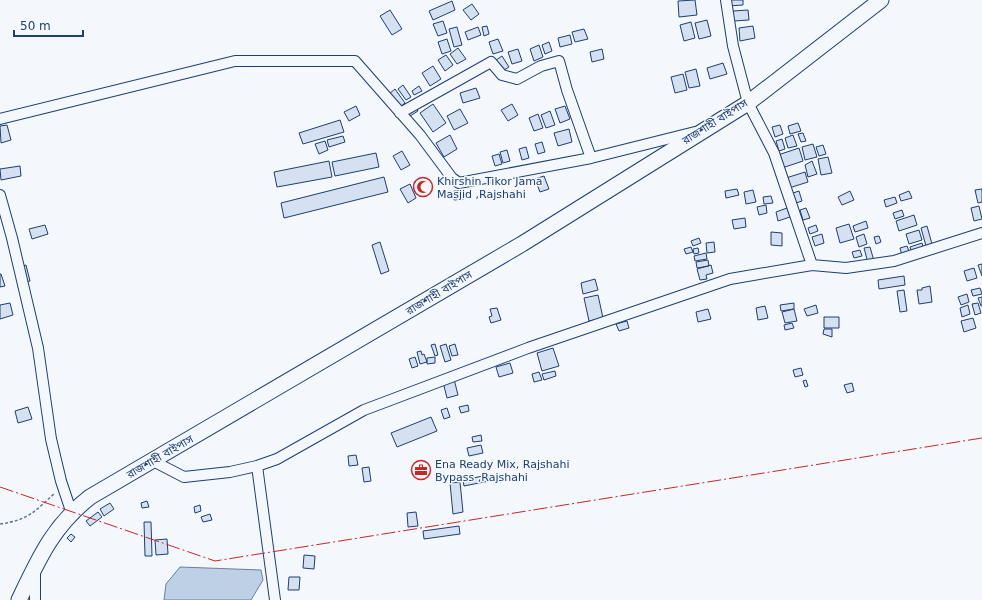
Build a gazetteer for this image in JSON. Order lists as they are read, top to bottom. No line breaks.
{"streets":{"highway":["রাজশাহী বাইপাস"]},"places":{"mosque":["Khirshin Tikor Jama Masjid ,Rajshahi"],"office":["Ena Ready Mix, Rajshahi Bypass ,Rajshahi"]},"scale_bar":"50 m"}
